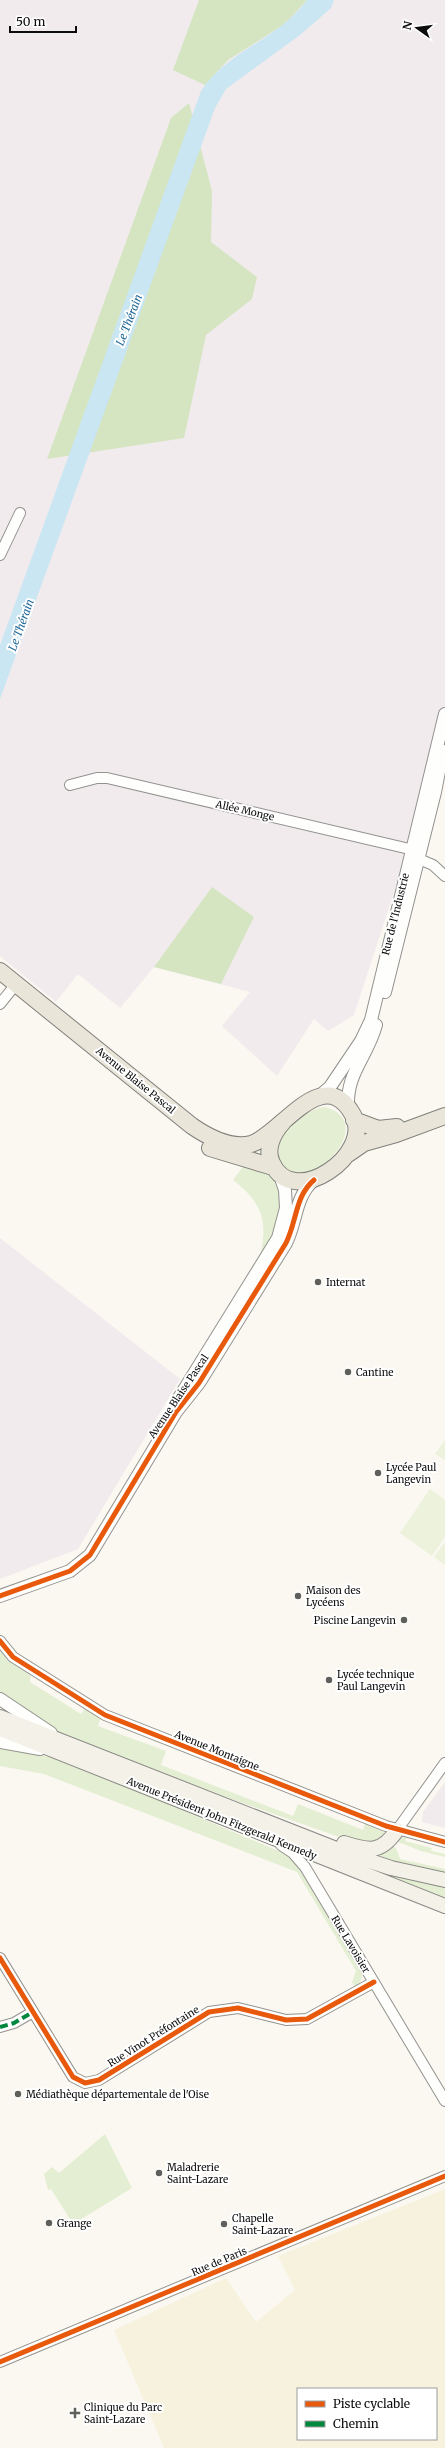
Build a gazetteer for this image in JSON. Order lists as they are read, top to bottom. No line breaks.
{"streets":{"main road":["Avenue Blaise Pascal","Avenue Président John Fitzgerald Kennedy"],"street":["Allée Monge","Rue de l'Industrie","Avenue Montaigne","Rue Lavoisier","Rue Vinot Préfontaine","Rue de Paris"]},"crossings":[["Allée Monge","Rue de l'Industrie"],["Rue de l'Industrie","Avenue Blaise Pascal"],["Avenue Président John Fitzgerald Kennedy","Rue Lavoisier"],["Rue Lavoisier","Rue Vinot Préfontaine"]],"water":["Le Thérain"],"places":{"other":["Internat","Cantine","Lycée Paul Langevin","Maison des Lycéens","Piscine Langevin","Lycée technique Paul Langevin","Médiathèque départementale de l'Oise","Maladrerie Saint-Lazare","Grange","Chapelle Saint-Lazare"],"health":["Clinique du Parc Saint-Lazare"]},"legend":["Piste cyclable","Chemin"],"scale_bar":"50 m","north":"left"}
